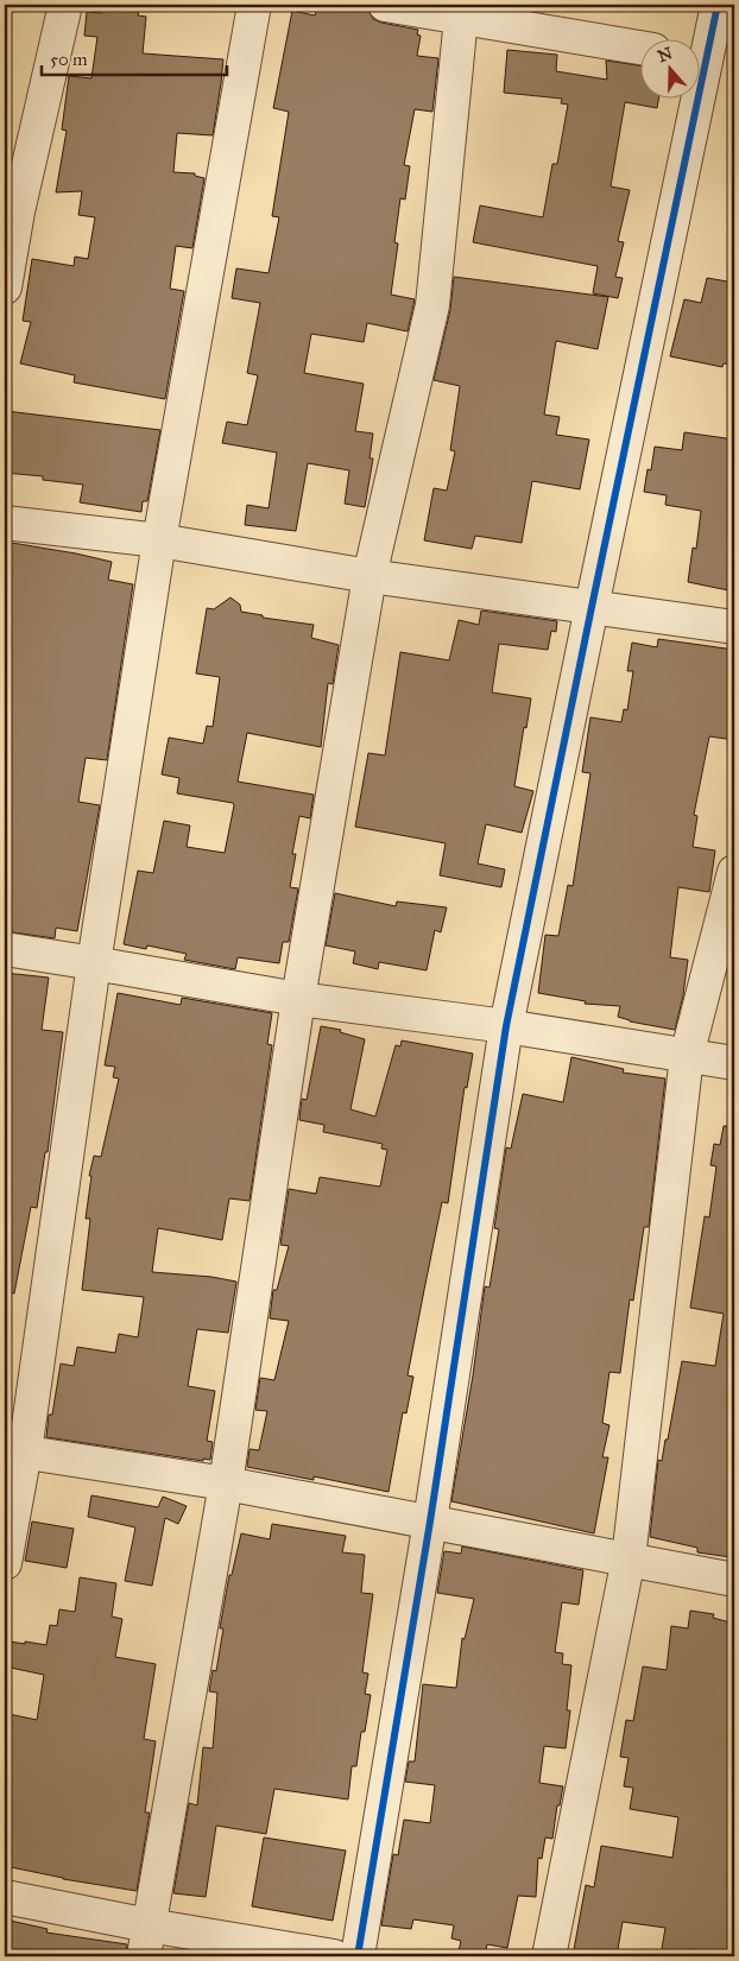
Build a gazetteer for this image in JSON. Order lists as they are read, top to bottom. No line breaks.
{"scale_bar":"50 m","north":"top"}
